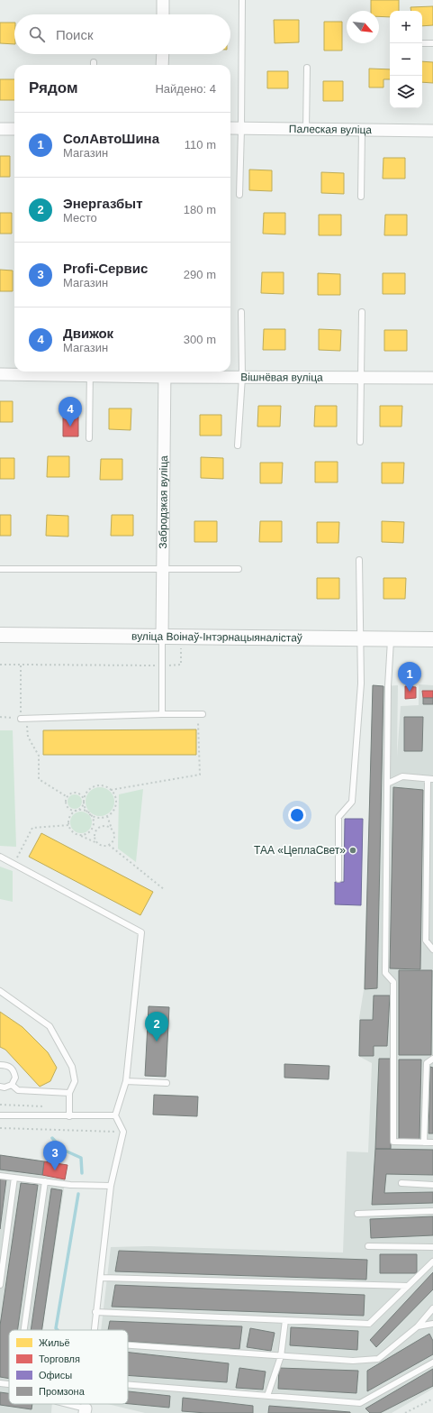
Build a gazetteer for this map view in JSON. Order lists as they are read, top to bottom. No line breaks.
{"streets":{"street":["Палеская вуліца","Вішнёвая вуліца","Забродзкая вуліца","вуліца Воінаў-Інтэрнацыяналістаў"]},"crossings":[["Вішнёвая вуліца","Забродзкая вуліца"],["Забродзкая вуліца","вуліца Воінаў-Інтэрнацыяналістаў"]],"places":["ТАА «ЦеплаСвет»"],"legend":["Жильё","Торговля","Офисы","Промзона"],"north":"bottom right","page":{"map_buttons":["+","−"],"search":"Поиск","heading":["Рядом","Найдено: 4"],"list":[{"mark":"1","name":"СолАвтоШина","note":"Магазин","value":"110 m"},{"mark":"2","name":"Энергазбыт","note":"Место","value":"180 m"},{"mark":"3","name":"Profi-Сервис","note":"Магазин","value":"290 m"},{"mark":"4","name":"Движок","note":"Магазин","value":"300 m"}],"pins":["4","1","2","3"]}}
